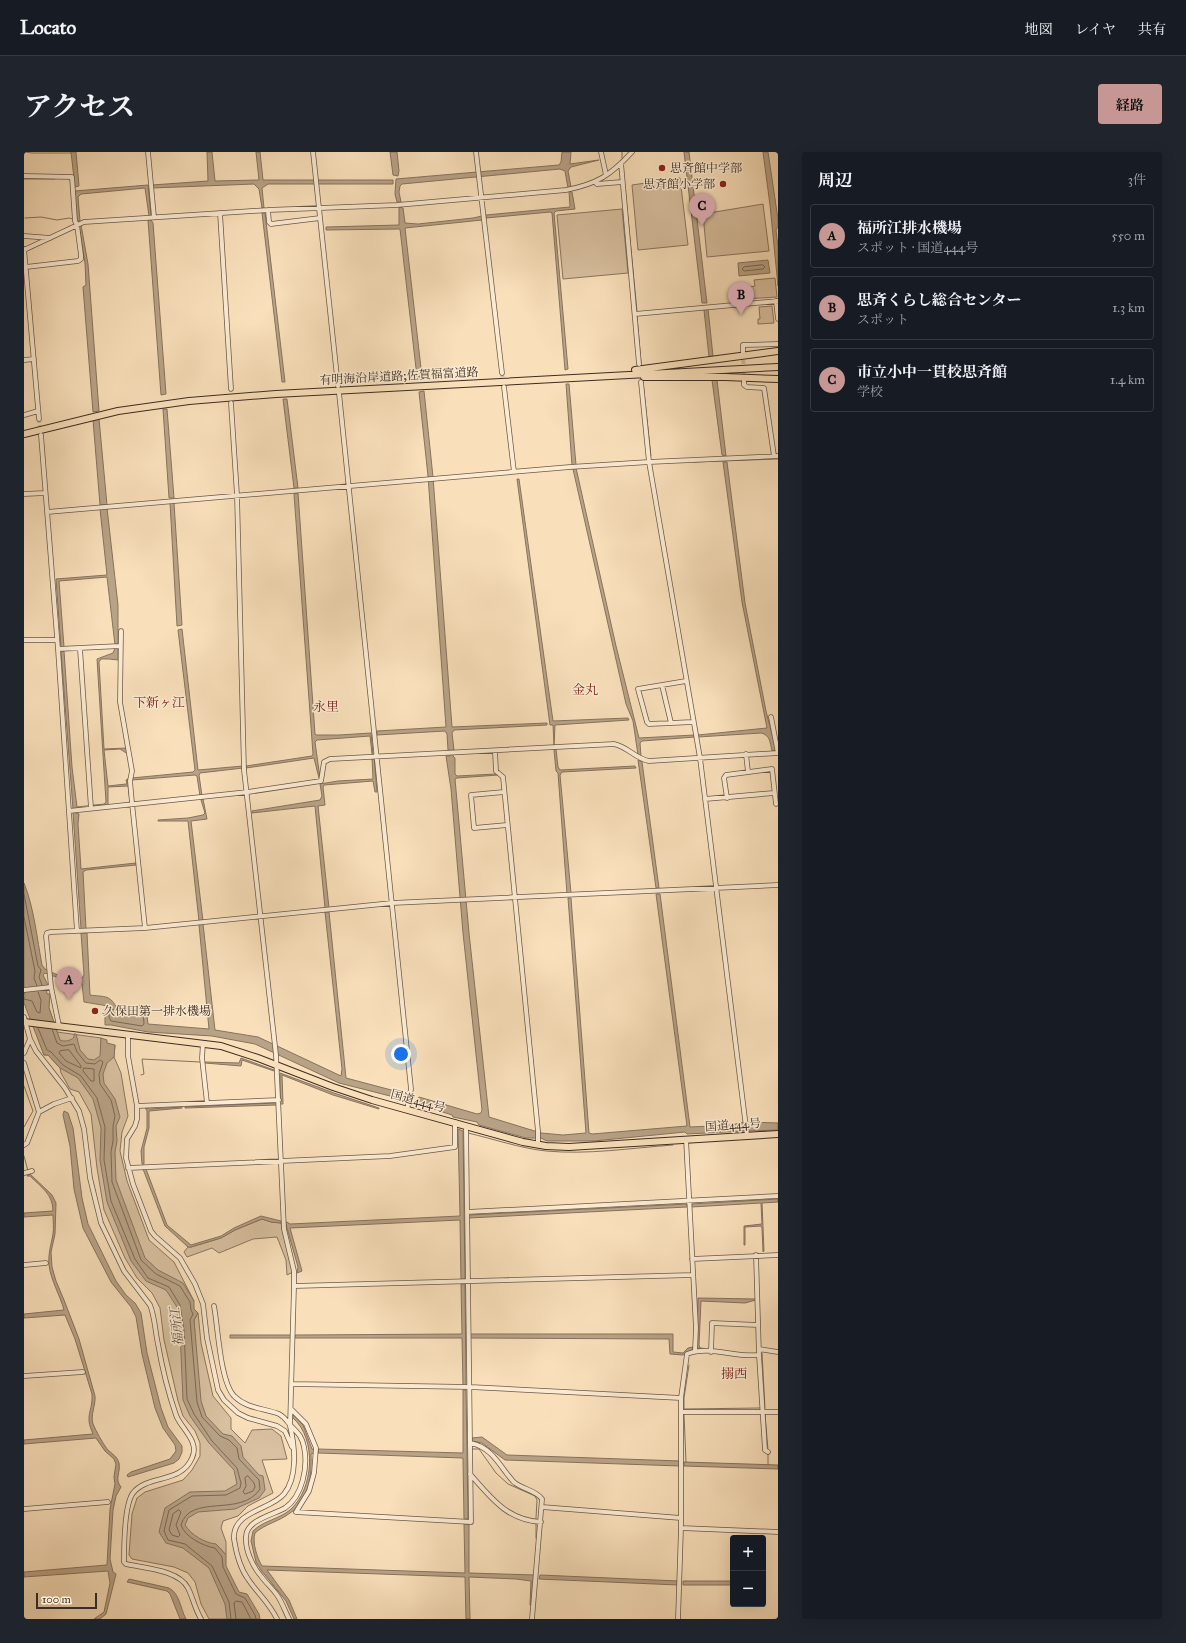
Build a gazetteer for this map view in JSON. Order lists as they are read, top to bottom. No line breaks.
{"streets":{"highway":["有明海沿岸道路;佐賀福富道路","国道444号"]},"districts":["金丸","下新ヶ江","永里","搦西"],"water":["福所江"],"places":["思斉館中学部","思斉館小学部","久保田第一排水機場"],"scale_bar":"100 m","page":{"header":"Locato","nav":["地図","レイヤ","共有"],"title":"アクセス","buttons":"経路","heading":["周辺","3件"],"pins":["C","B","A"],"list":[{"mark":"A","name":"福所江排水機場","note":"スポット · 国道444号","value":"550 m"},{"mark":"B","name":"思斉くらし総合センター","note":"スポット","value":"1.3 km"},{"mark":"C","name":"市立小中一貫校思斉館","note":"学校","value":"1.4 km"}],"map_buttons":["+","−"],"scale":"100 m"}}
